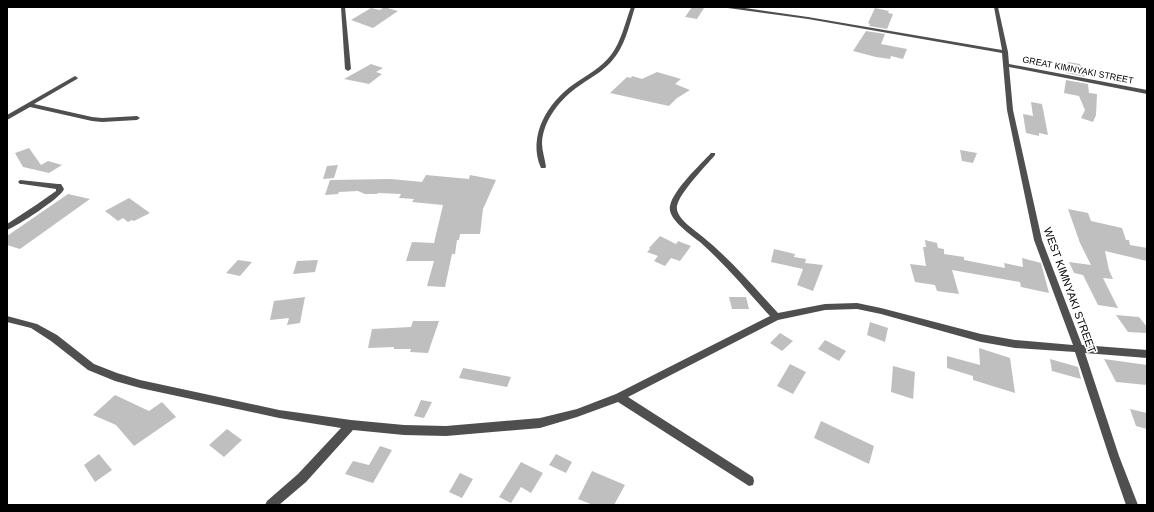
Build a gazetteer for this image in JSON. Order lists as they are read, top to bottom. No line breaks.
{"streets":{"street":["GREAT KIMNYAKI STREET","WEST KIMNYAKI STREET"]},"crossings":[["GREAT KIMNYAKI STREET","WEST KIMNYAKI STREET"]]}
